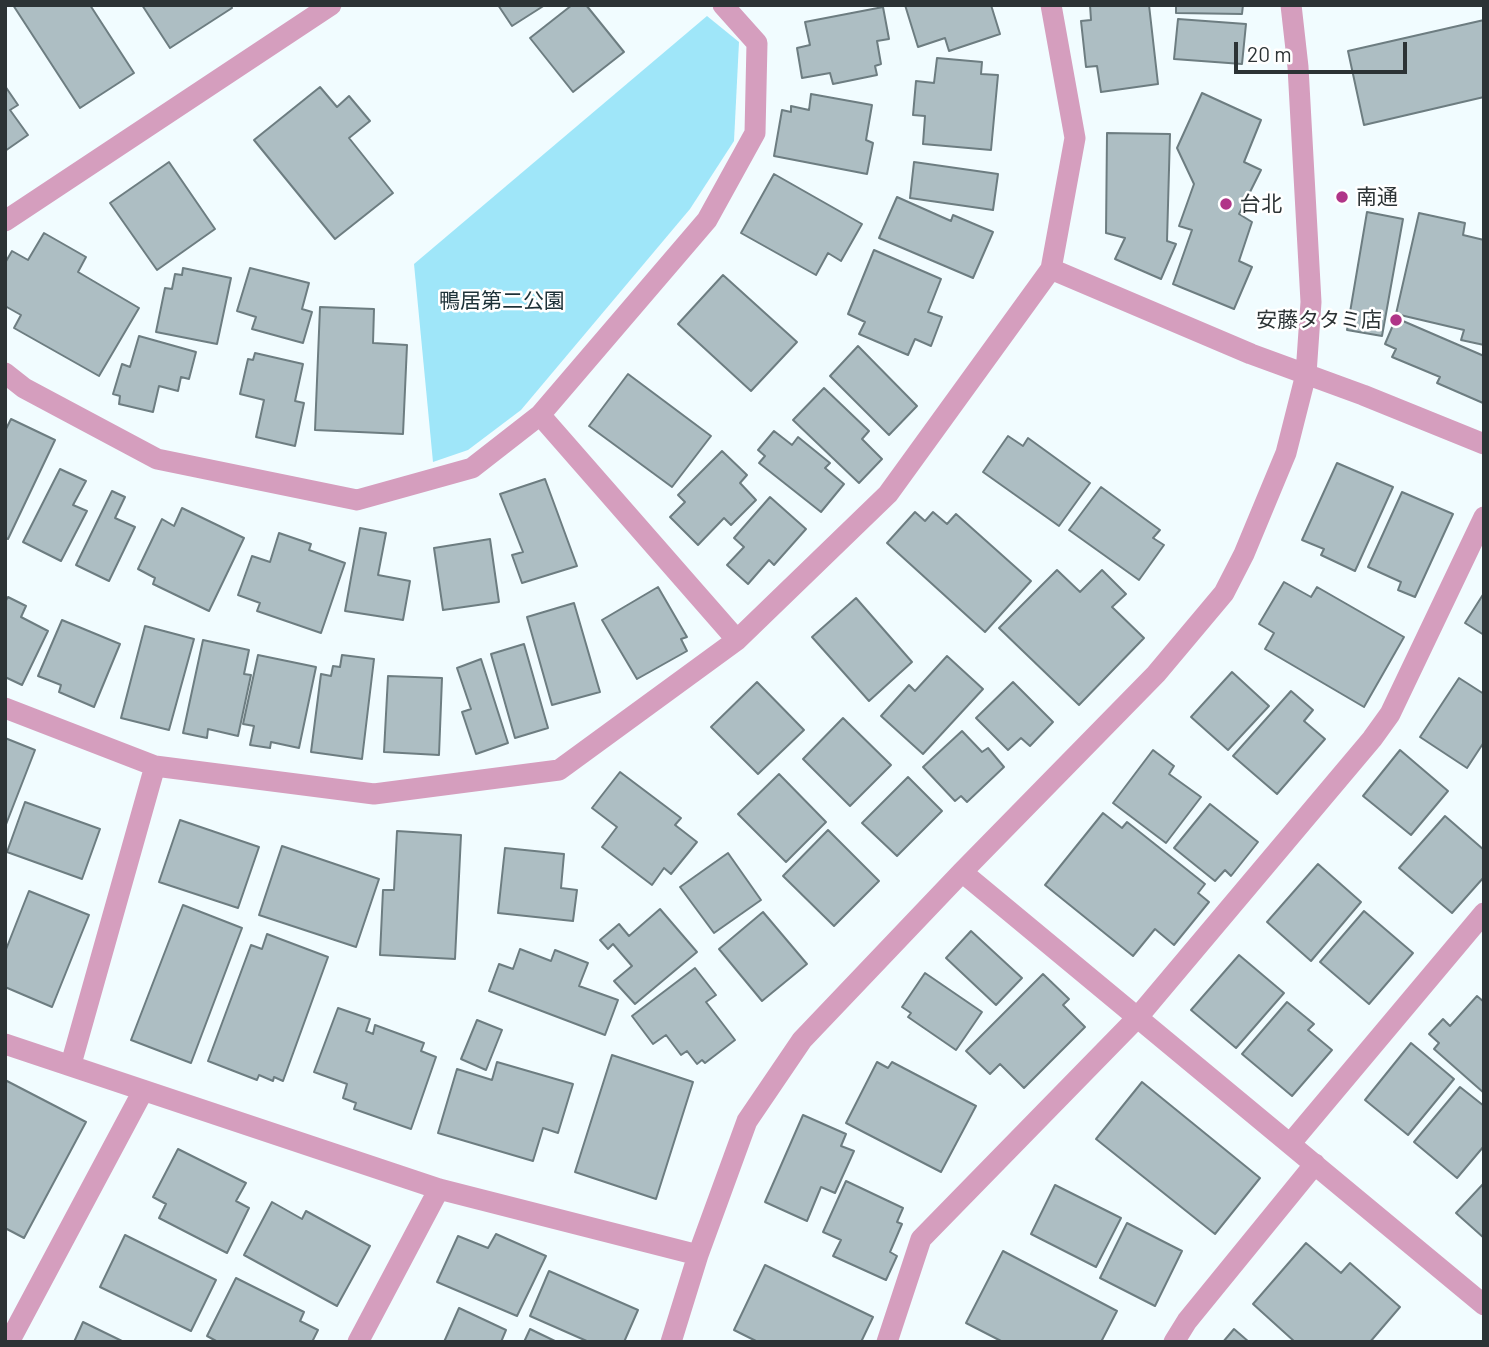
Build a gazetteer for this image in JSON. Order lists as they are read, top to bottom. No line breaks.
{"parks":["鴨居第二公園"],"places":["南通","台北","安藤タタミ店"],"scale_bar":"20 m"}
